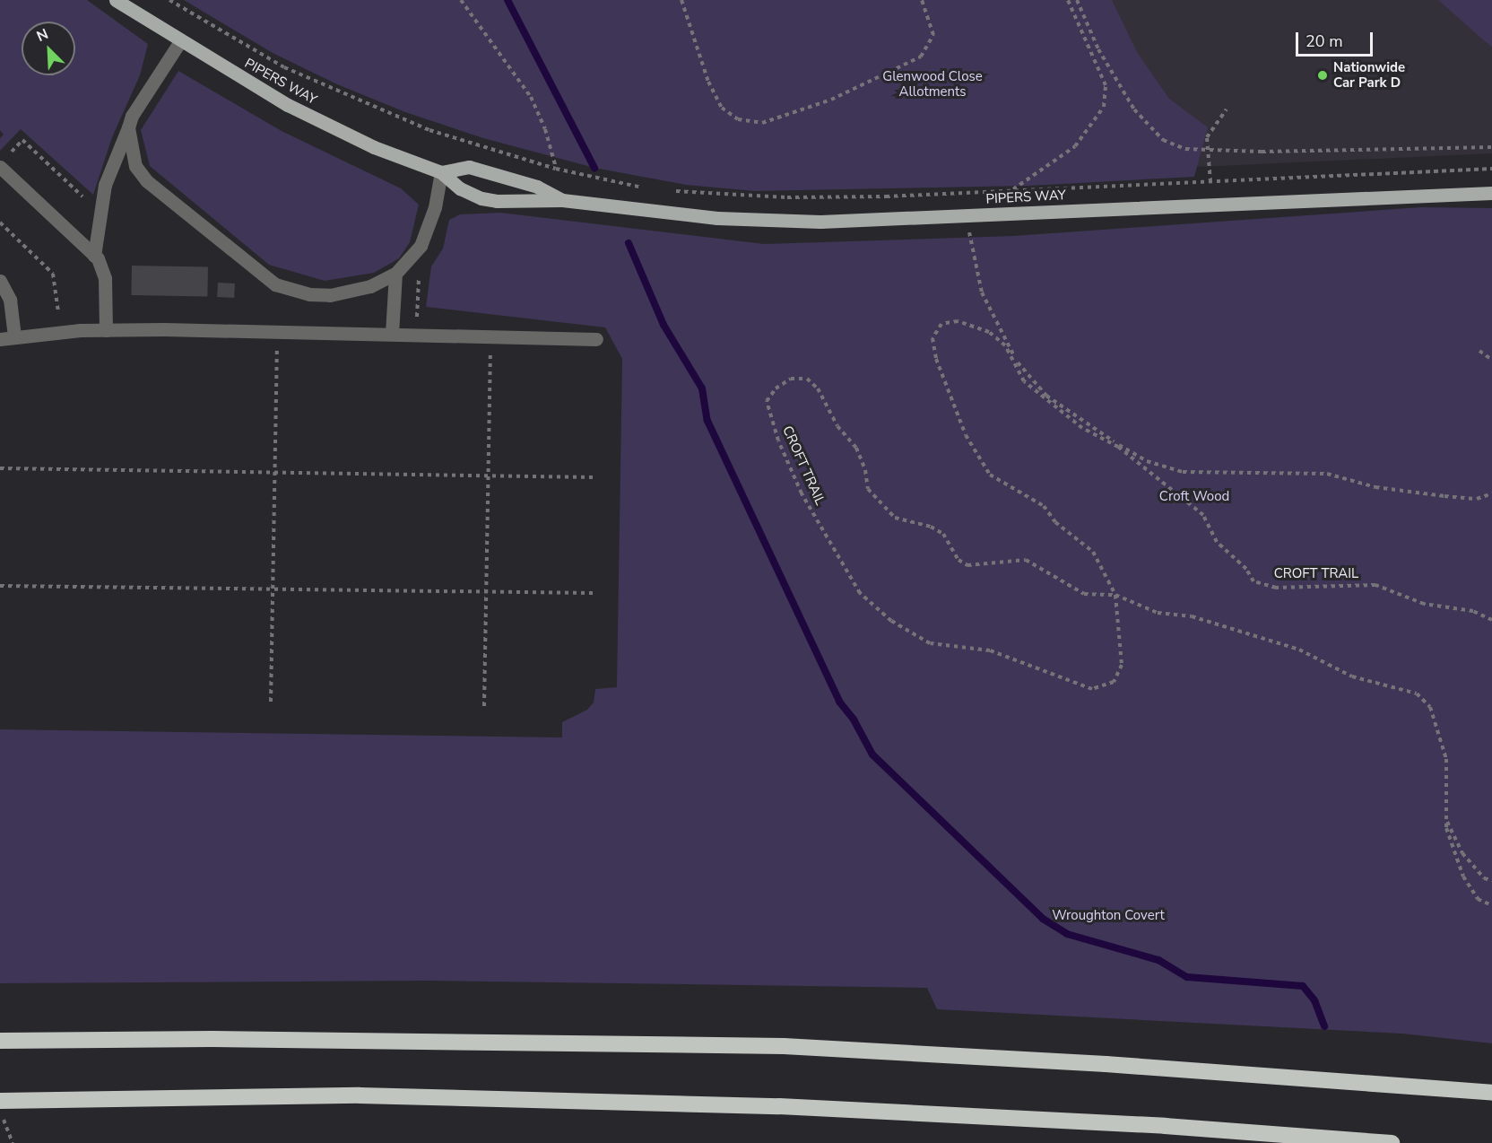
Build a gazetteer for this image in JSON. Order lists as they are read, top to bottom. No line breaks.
{"streets":{"main road":["PIPERS WAY"],"path":["CROFT TRAIL"]},"parks":["Glenwood Close Allotments","Croft Wood","Wroughton Covert"],"places":["Nationwide Car Park D"],"scale_bar":"20 m","north":"top left"}
